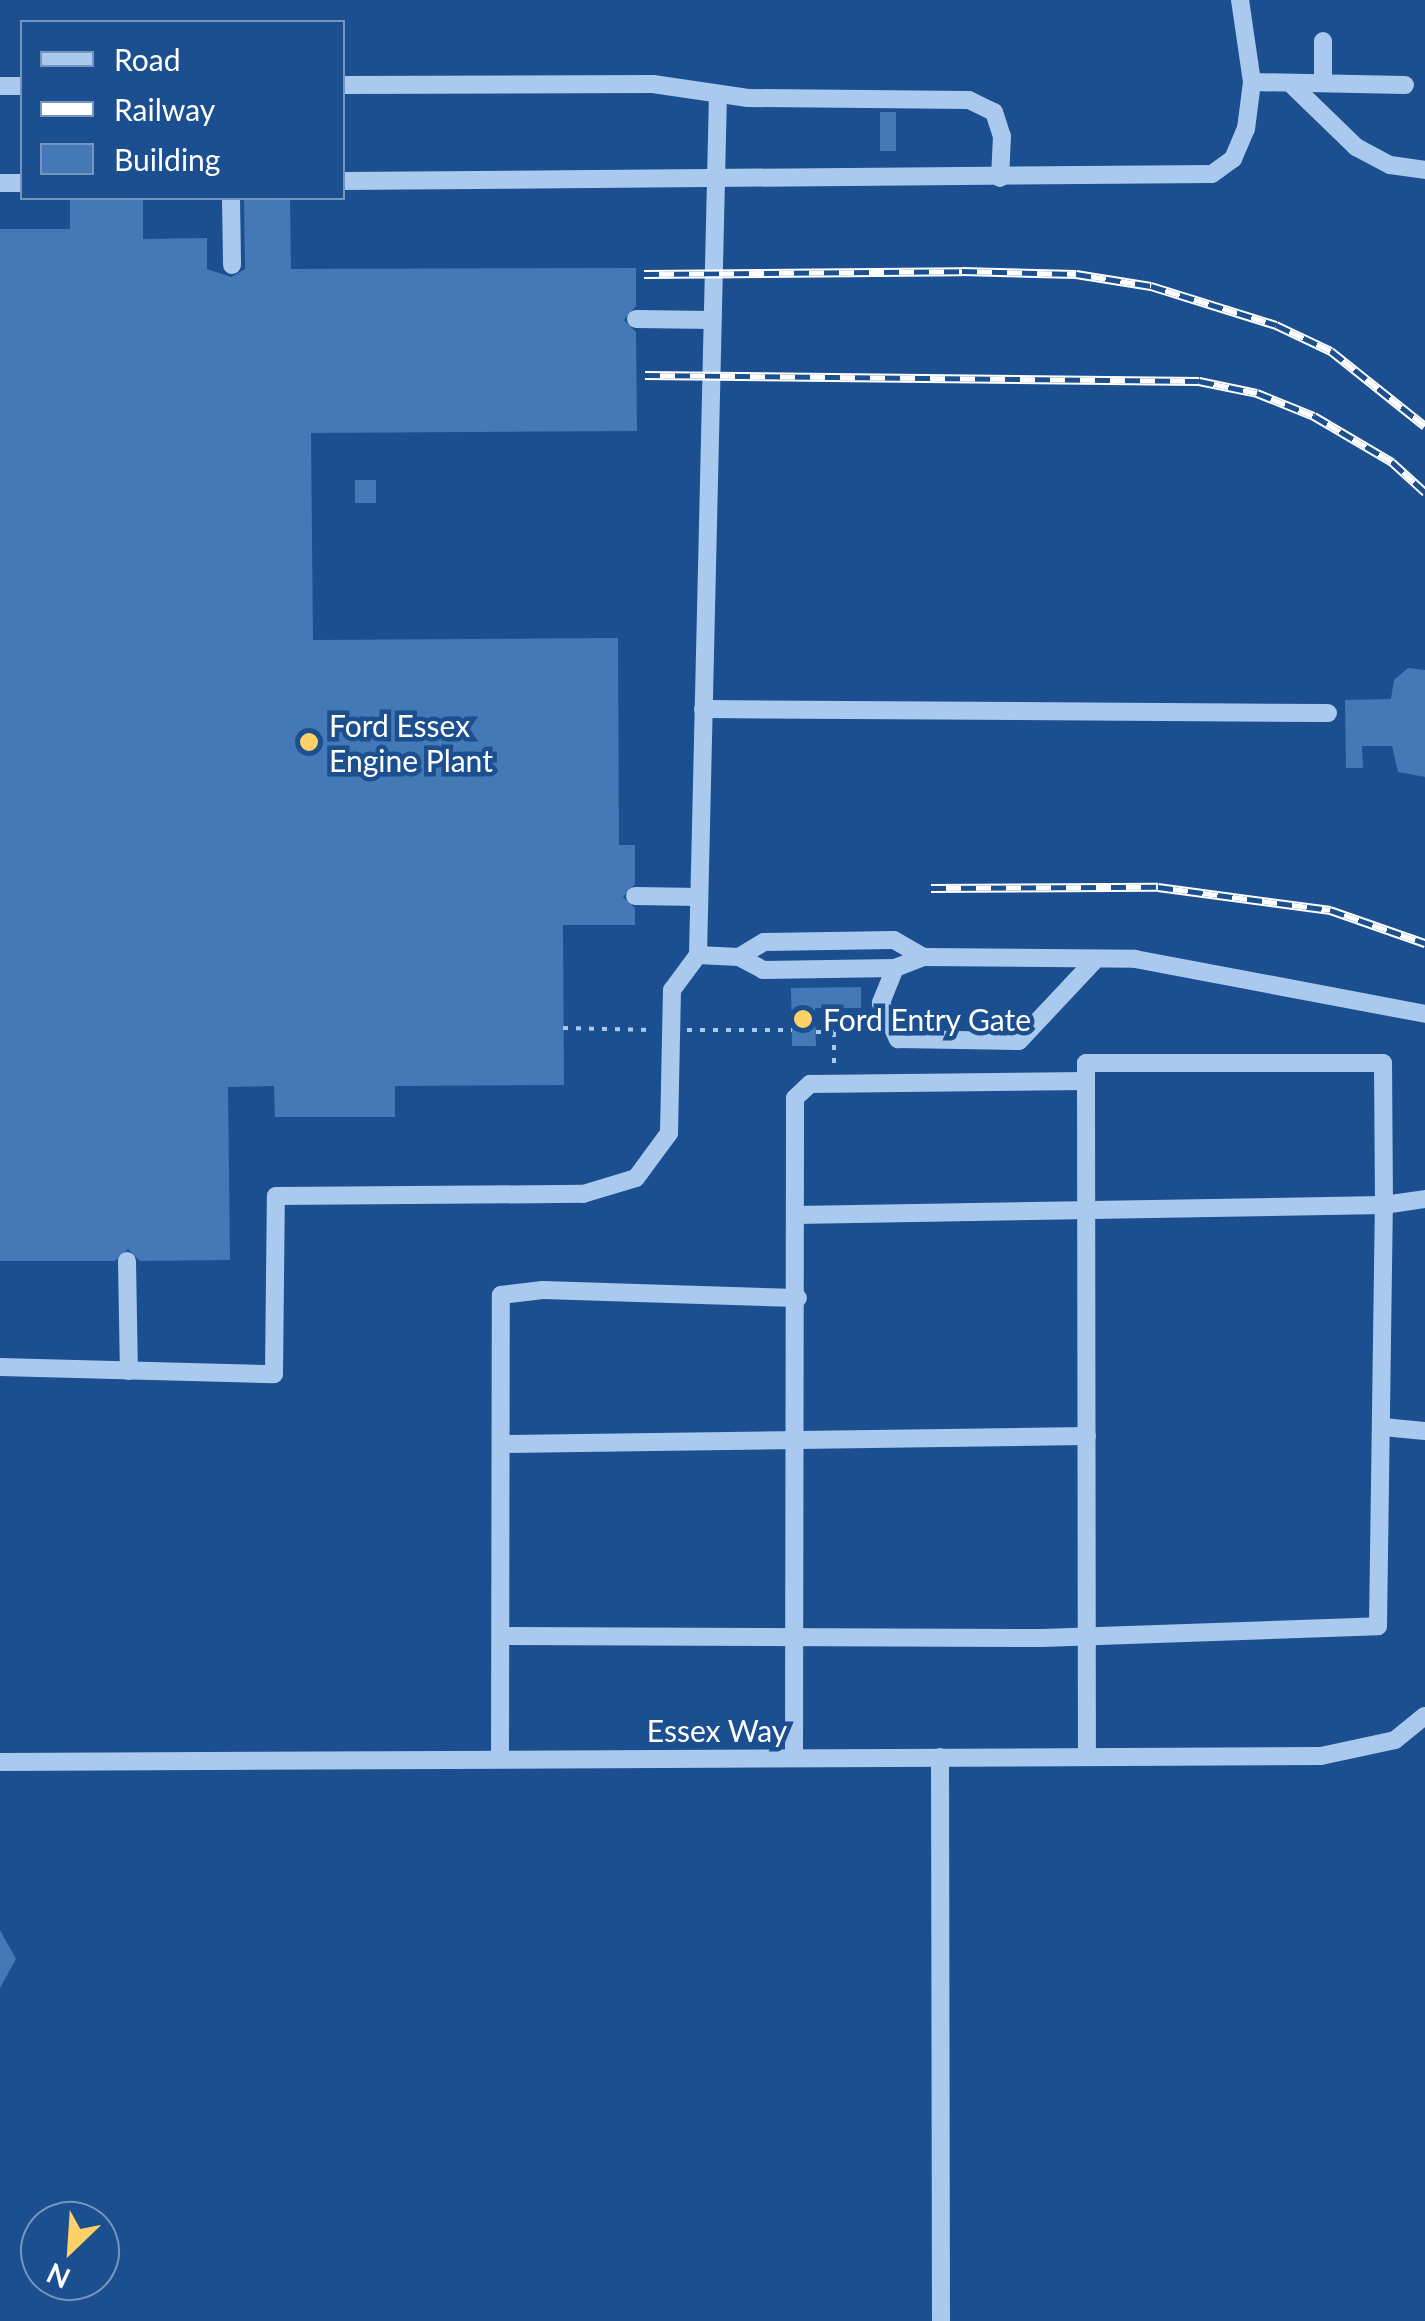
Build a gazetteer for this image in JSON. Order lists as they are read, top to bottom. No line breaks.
{"streets":{"street":["Essex Way"]},"places":["Ford Essex Engine Plant","Ford Entry Gate"],"legend":["Road","Railway","Building"],"north":"bottom left"}
